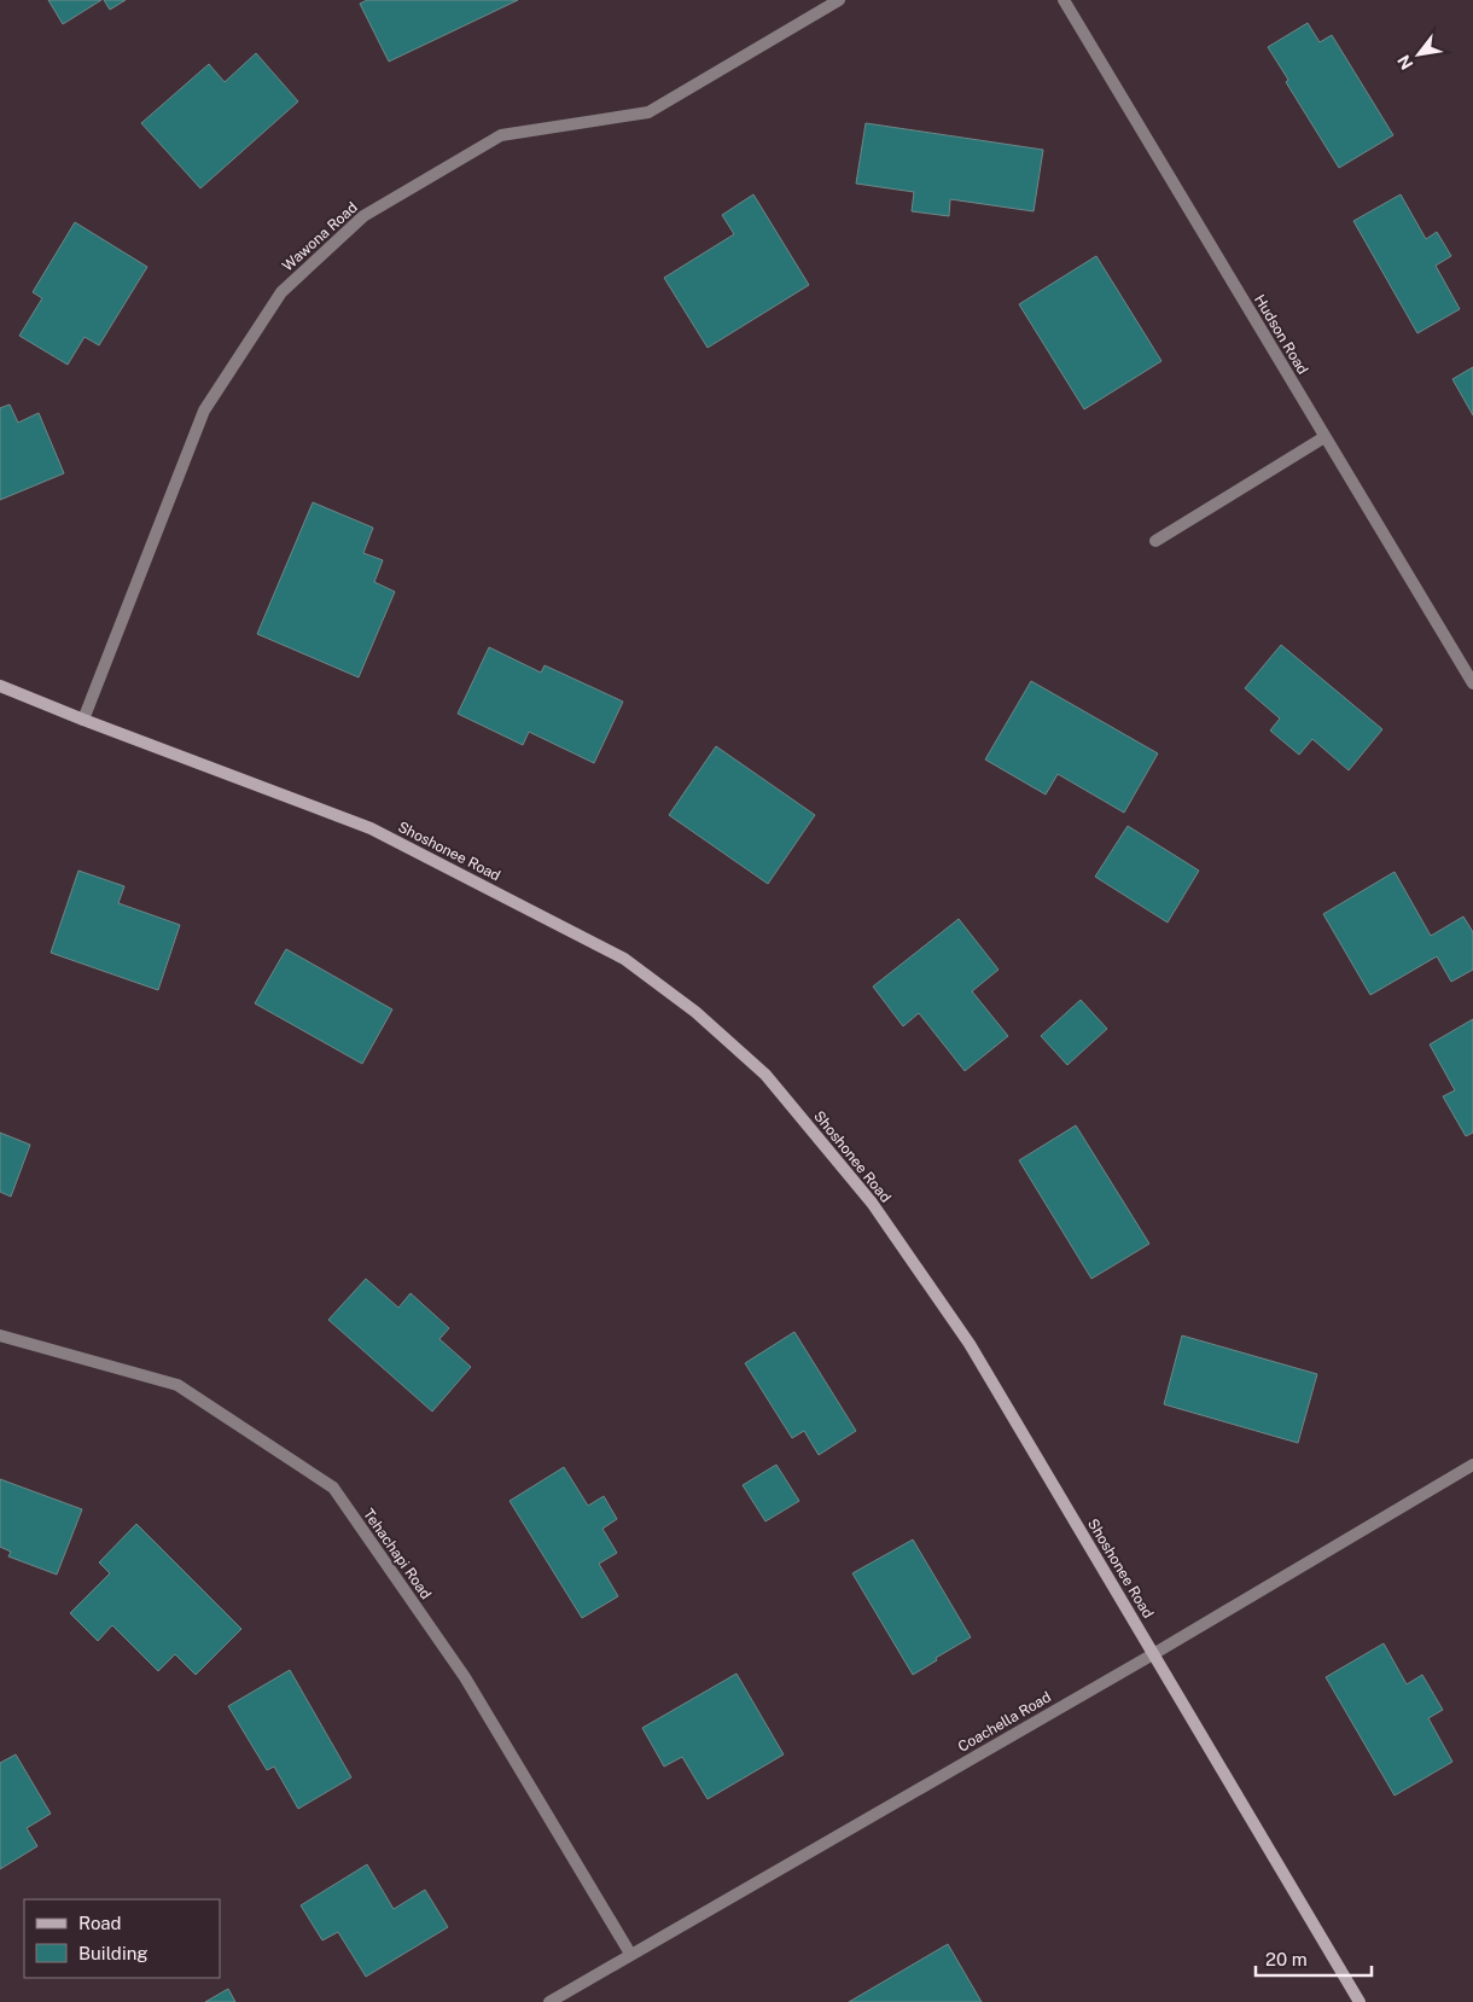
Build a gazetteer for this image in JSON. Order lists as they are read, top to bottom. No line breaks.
{"streets":{"street":["Wawona Road","Hudson Road","Shoshonee Road","Tehachapi Road","Coachella Road"]},"crossings":[["Wawona Road","Shoshonee Road"],["Shoshonee Road","Coachella Road"],["Tehachapi Road","Coachella Road"]],"legend":["Road","Building"],"scale_bar":"20 m","north":"bottom left"}
